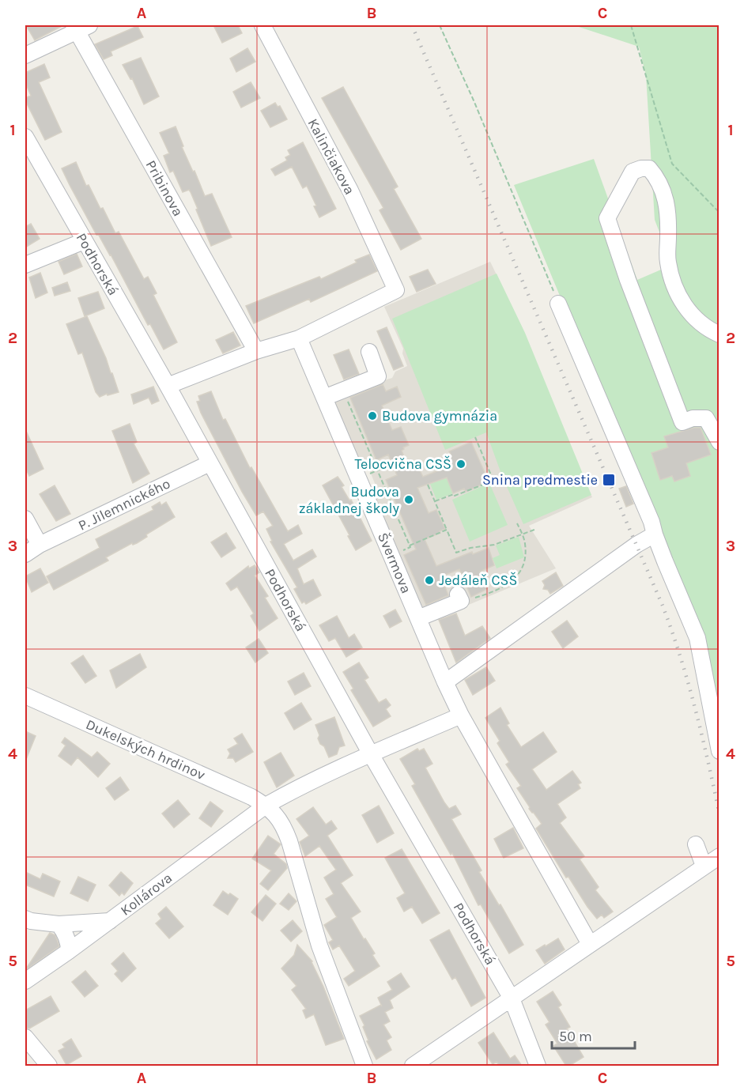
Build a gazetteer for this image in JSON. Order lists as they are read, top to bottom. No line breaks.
{"streets":{"street":["Kalinčiakova","Pribinova","Podhorská","P. Jilemnického","Švermova","Dukelských hrdinov","Kollárova"]},"crossings":[["Kalinčiakova","Švermova"],["Podhorská","P. Jilemnického"],["Podhorská","Kollárova"],["Švermova","Kollárova"],["Dukelských hrdinov","Kollárova"]],"places":{"other":["Budova gymnázia","Telocvična CSŠ","Budova základnej školy","Jedáleň CSŠ"],"transit":["Snina predmestie"]},"scale_bar":"50 m","grid":{"columns":["A","B","C"],"rows":["1","2","3","4","5"]}}
